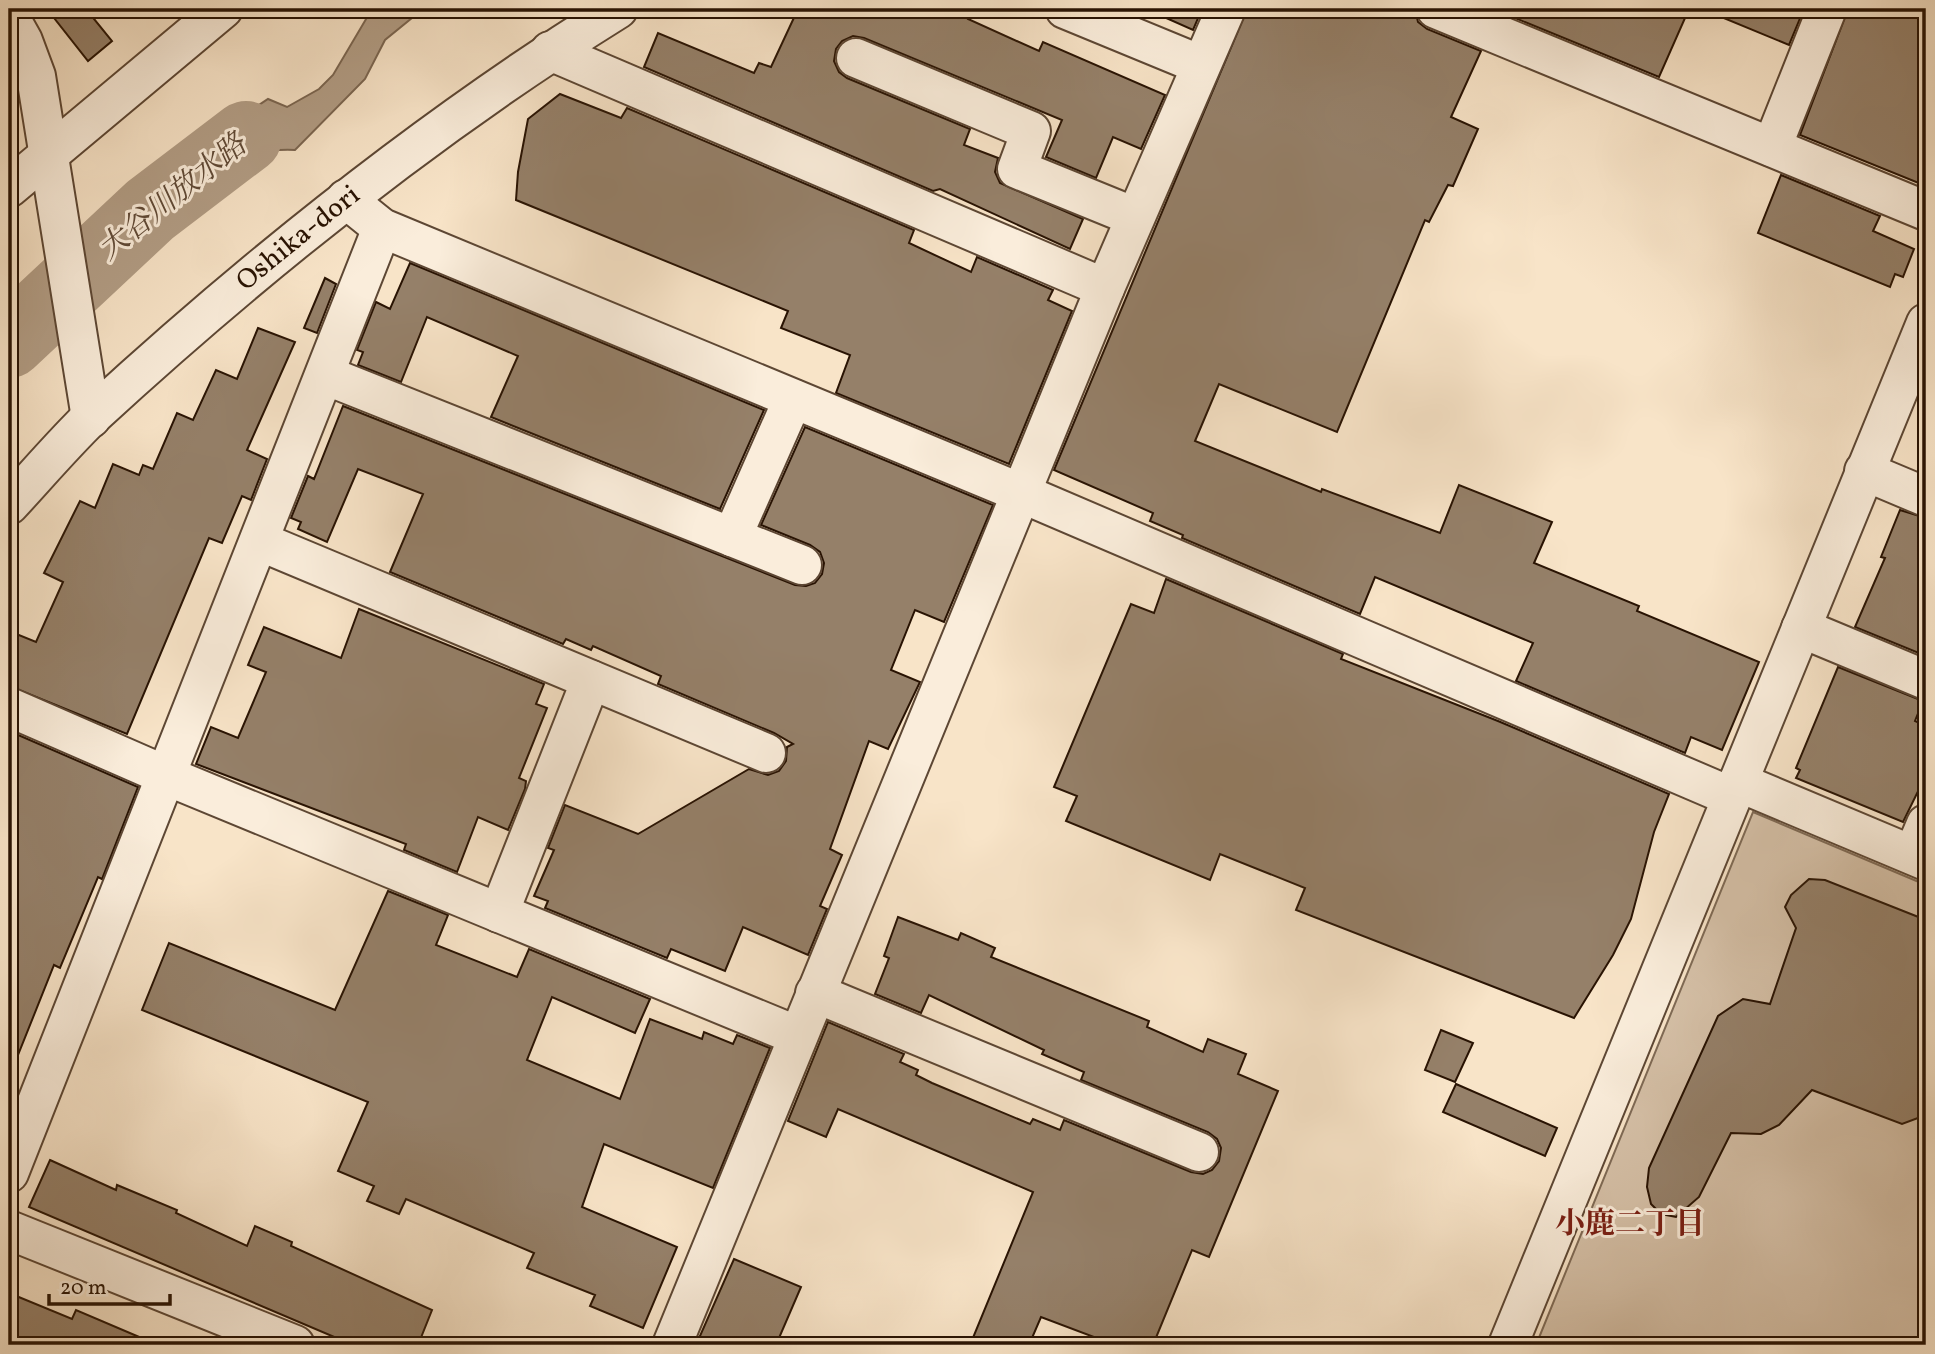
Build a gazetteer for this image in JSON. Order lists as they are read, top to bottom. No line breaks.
{"streets":{"street":["Oshika-dori"]},"districts":["小鹿二丁目"],"water":["大谷川放水路"],"scale_bar":"20 m"}
